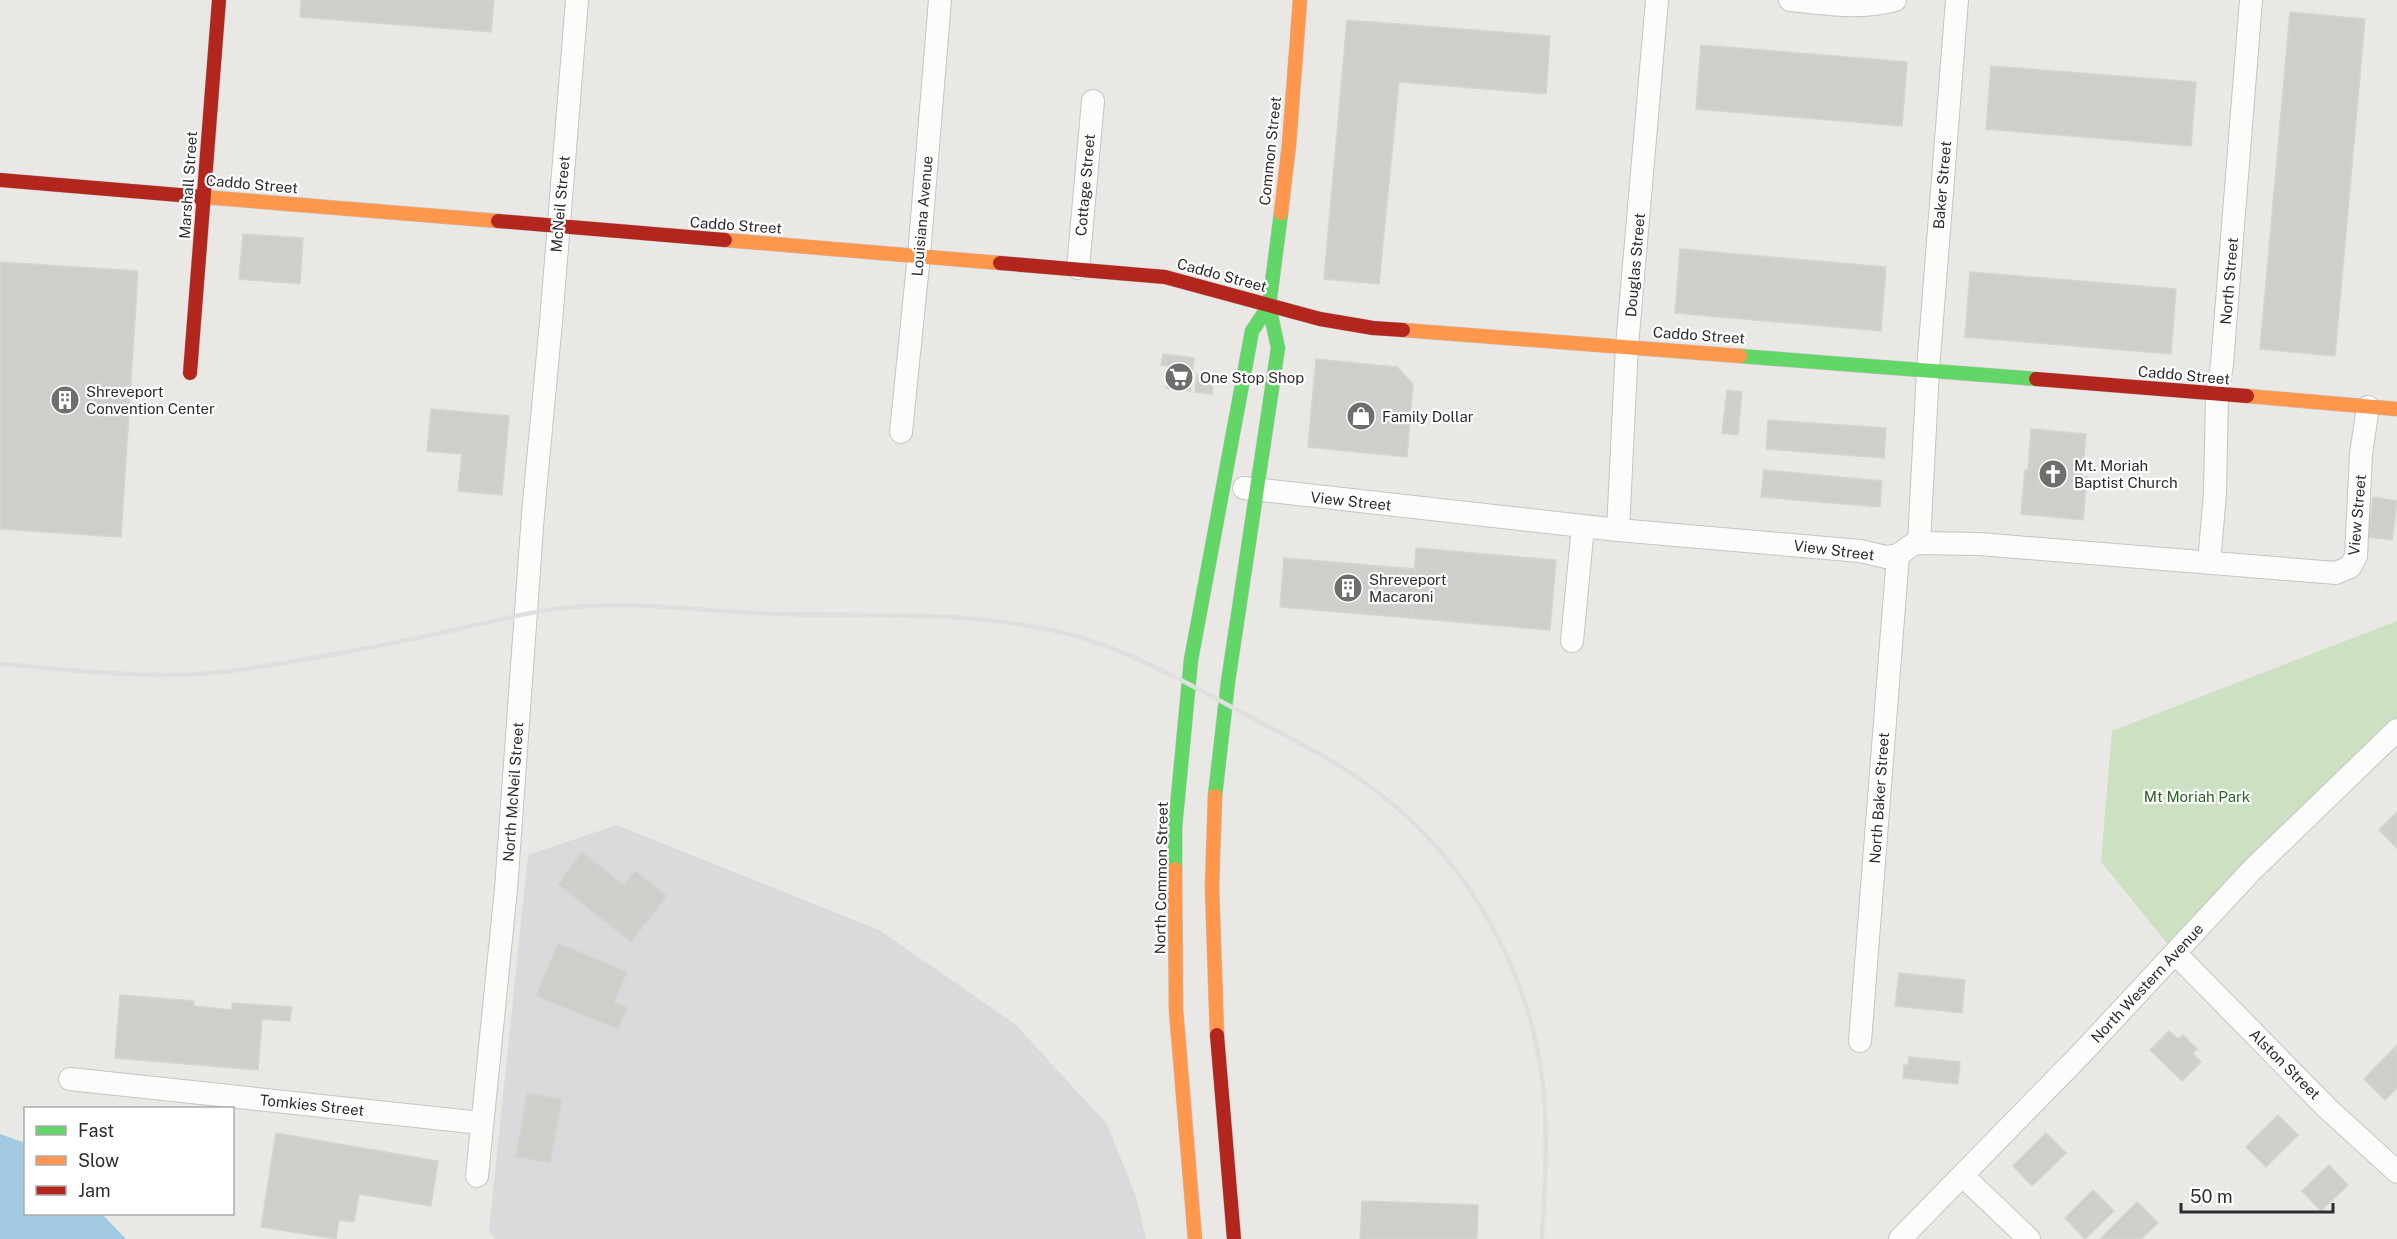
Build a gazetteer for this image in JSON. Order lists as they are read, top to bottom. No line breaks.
{"streets":{"main road":["Common Street","Caddo Street","Marshall Street","North Common Street"],"street":["Cottage Street","Baker Street","McNeil Street","Louisiana Avenue","Douglas Street","North Street","View Street","North McNeil Street","North Baker Street","North Western Avenue","Alston Street","Tomkies Street"]},"crossings":[["Common Street","Caddo Street"],["Common Street","View Street"],["Common Street","North Common Street"],["Caddo Street","Marshall Street"],["Caddo Street","Cottage Street"],["Caddo Street","Baker Street"],["Caddo Street","McNeil Street"],["Caddo Street","Louisiana Avenue"],["Caddo Street","Douglas Street"],["Caddo Street","North Street"],["Caddo Street","View Street"],["Baker Street","View Street"],["McNeil Street","North McNeil Street"],["Douglas Street","View Street"],["North Street","View Street"],["View Street","North Baker Street"],["View Street","North Common Street"],["North McNeil Street","Tomkies Street"],["North Western Avenue","Alston Street"]],"parks":["Mt Moriah Park"],"places":{"supermarket":["One Stop Shop"],"building":["Shreveport Convention Center","Shreveport Macaroni"],"shop":["Family Dollar"],"church":["Mt. Moriah Baptist Church"]},"legend":["Fast","Slow","Jam"],"scale_bar":"50 m"}
